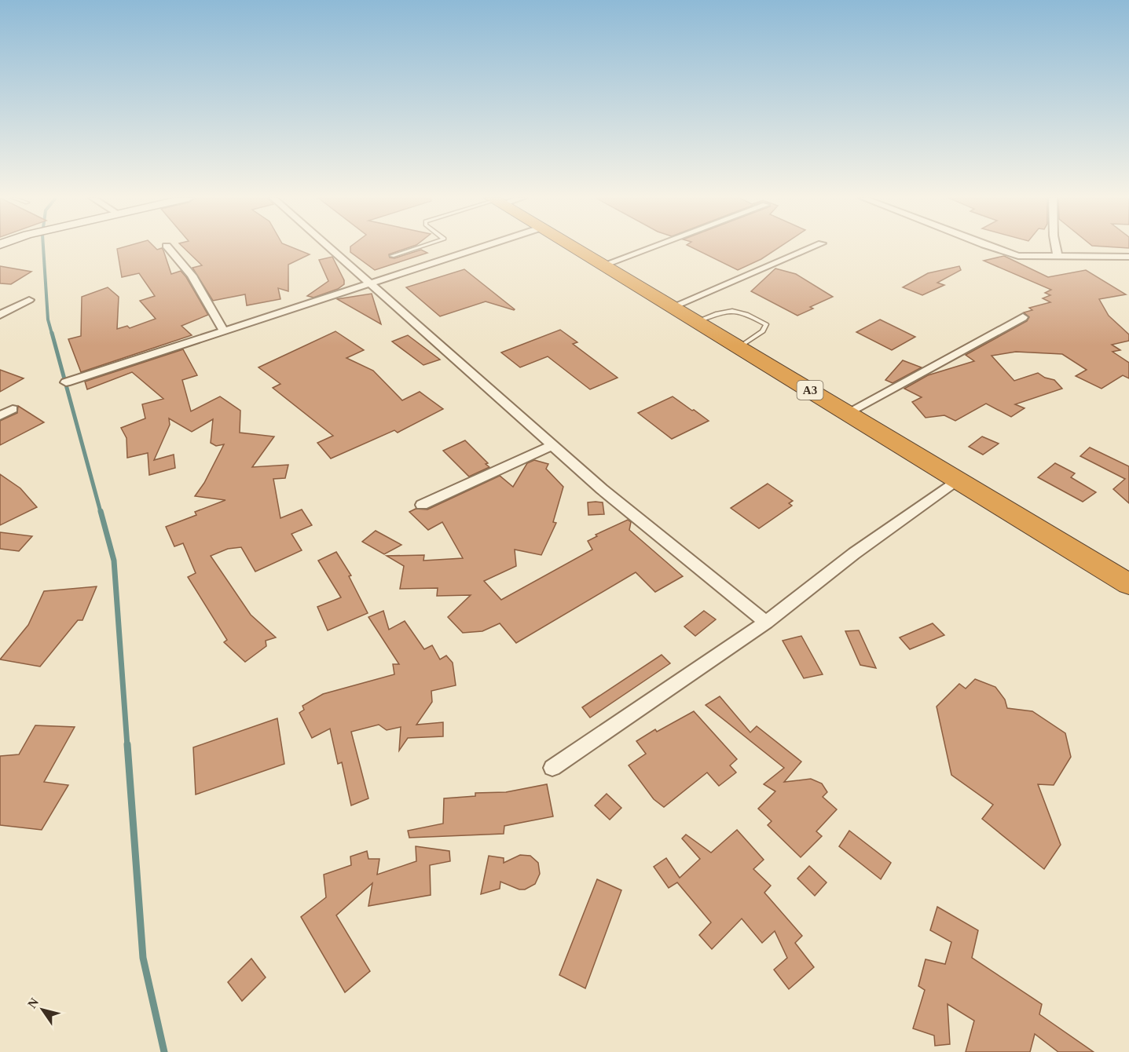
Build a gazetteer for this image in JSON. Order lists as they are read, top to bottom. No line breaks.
{"streets":{"highway":["A3"]},"north":"top left"}
